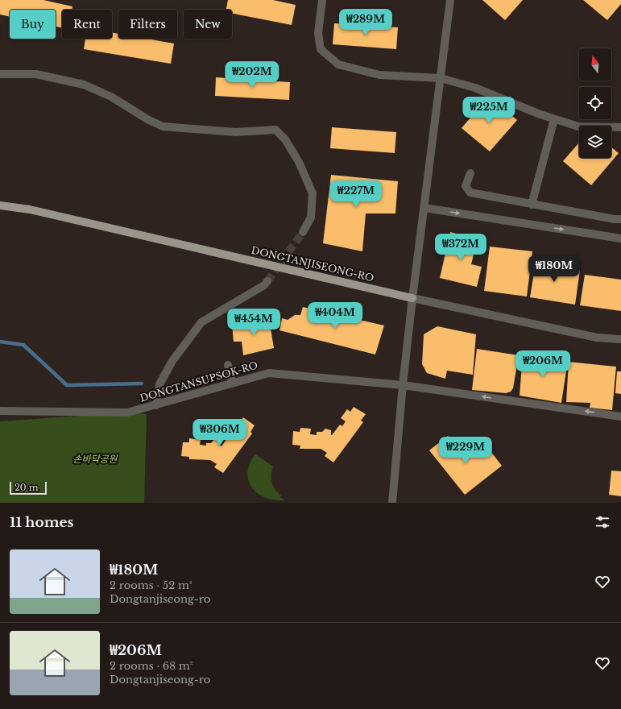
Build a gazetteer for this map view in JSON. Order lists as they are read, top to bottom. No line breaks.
{"streets":{"main road":["DONGTANJISEONG-RO"],"street":["DONGTANSUPSOK-RO"]},"one_way":["DONGTANSUPSOK-RO"],"parks":["손바닥공원"],"scale_bar":"20 m","north":"top","page":{"price":["₩289M","₩202M","₩225M","₩227M","₩372M","₩180M","₩404M","₩454M","₩206M","₩306M","₩229M"],"chip":["Buy","Rent","Filters","New"],"scale":"20 m","heading":"11 homes","list":[{"name":"₩180M","note":"2 rooms · 52 m² · Dongtanjiseong-ro"},{"name":"₩206M","note":"2 rooms · 68 m² · Dongtanjiseong-ro"}]}}
